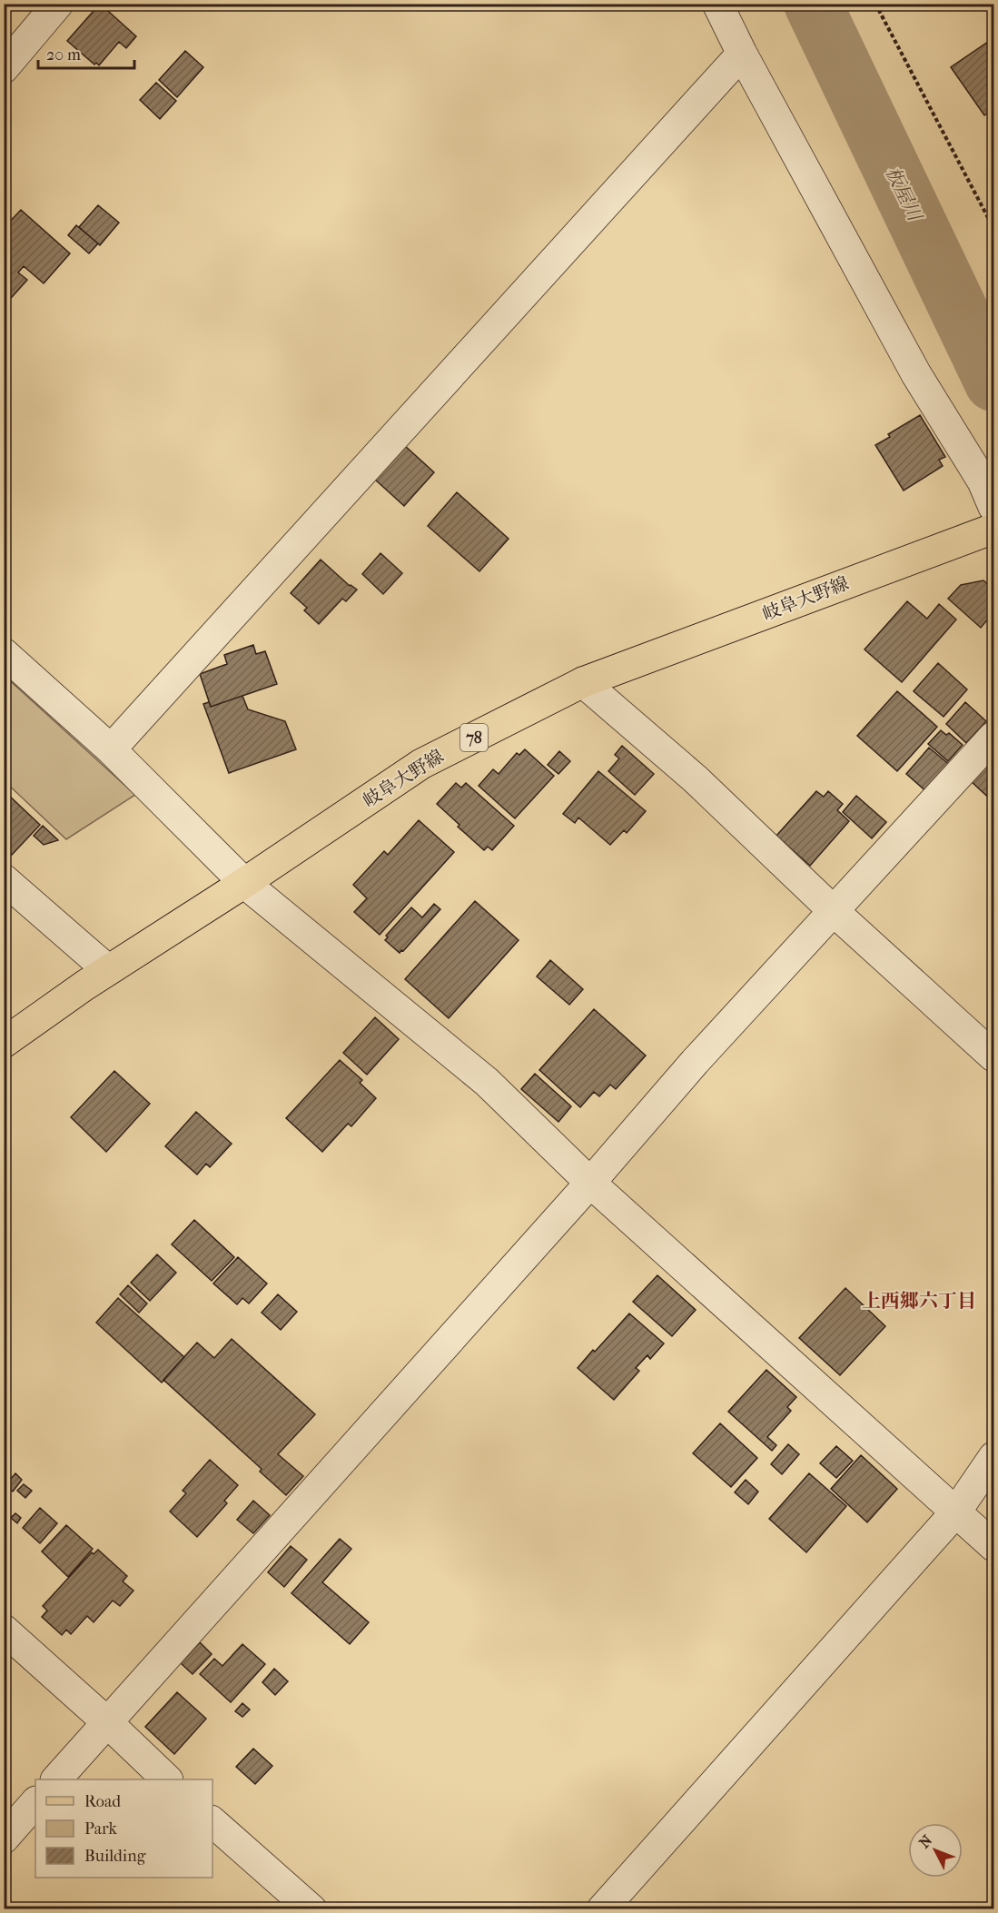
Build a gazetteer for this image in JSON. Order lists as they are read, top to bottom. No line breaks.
{"streets":{"main road":["岐阜大野線","78"]},"districts":["上西郷六丁目"],"water":["板屋川"],"legend":["Road","Park","Building"],"scale_bar":"20 m","north":"top left"}
